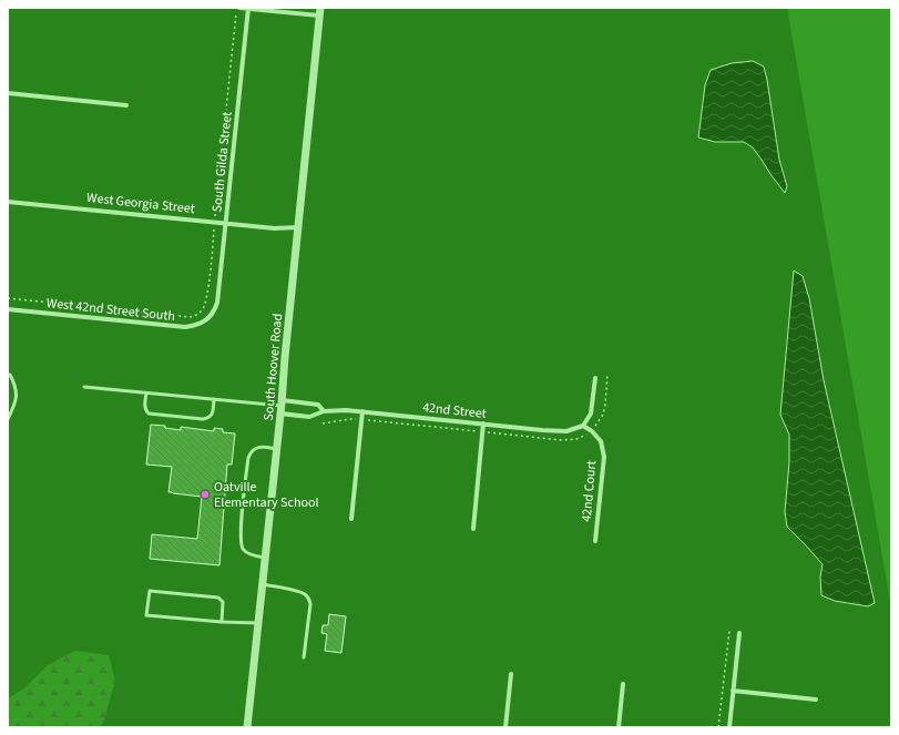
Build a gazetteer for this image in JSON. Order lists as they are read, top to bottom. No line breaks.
{"streets":{"street":["South Gilda Street","West Georgia Street","West 42nd Street South","South Hoover Road","42nd Street","42nd Court"]},"crossings":[["South Gilda Street","West Georgia Street"],["South Gilda Street","West 42nd Street South"],["West Georgia Street","South Hoover Road"],["South Hoover Road","42nd Street"],["42nd Street","42nd Court"]],"places":["Oatville Elementary School"]}
